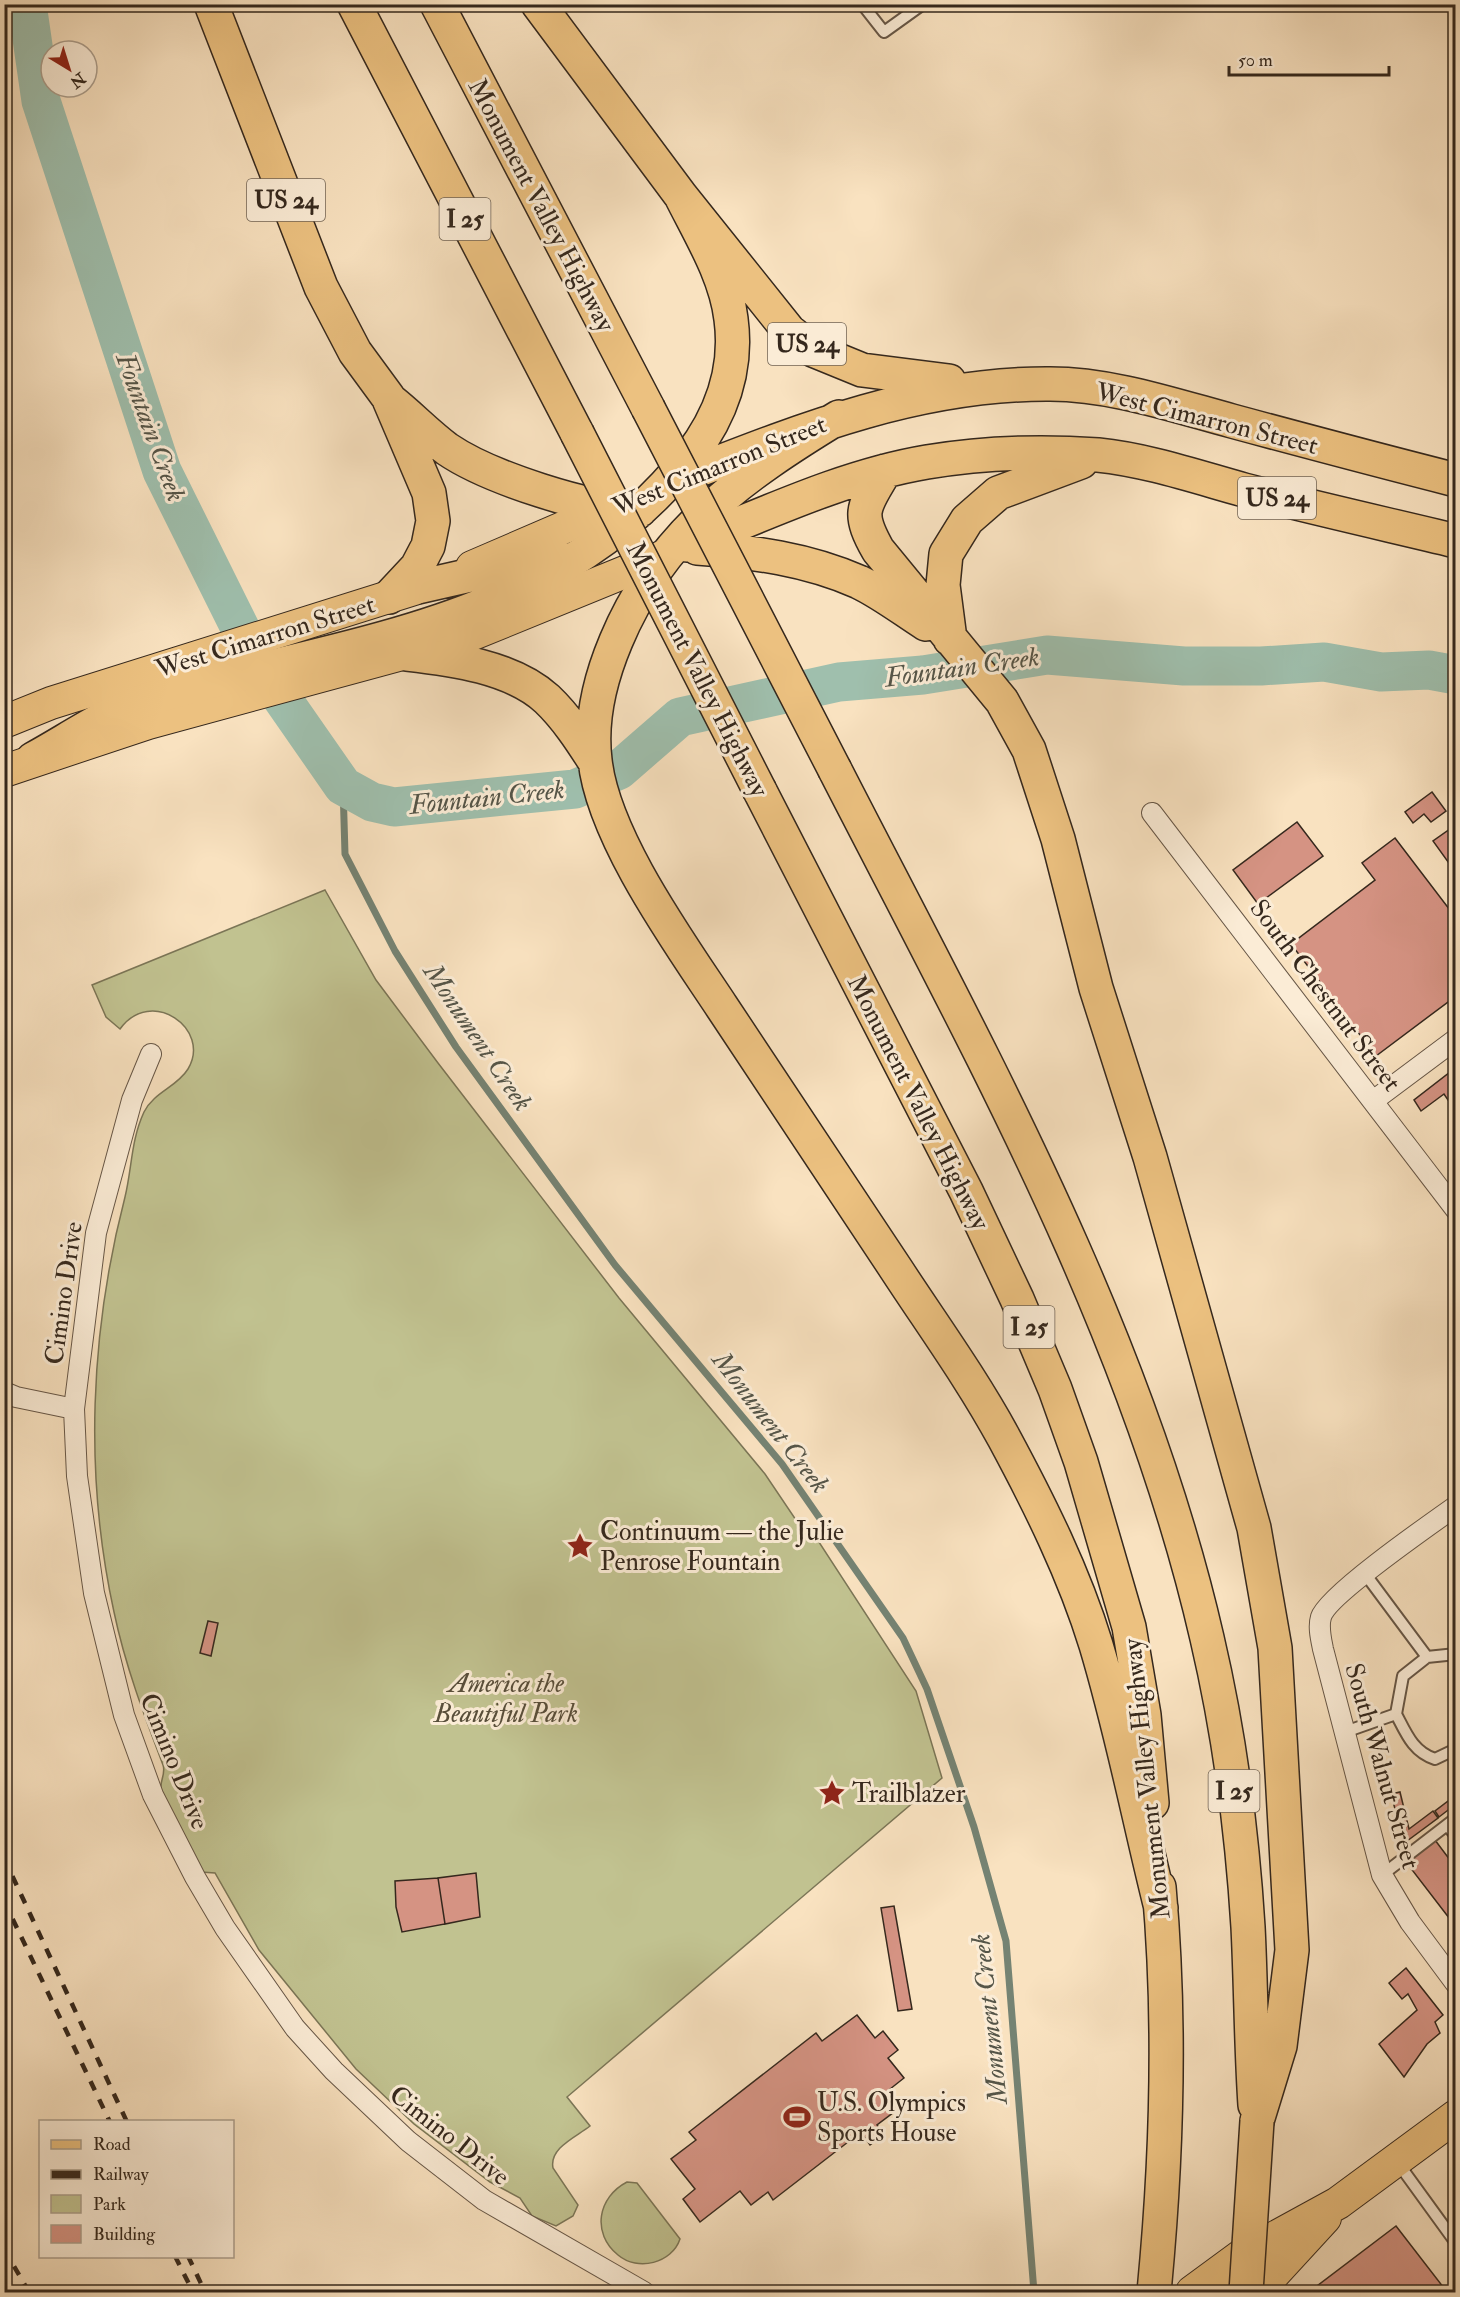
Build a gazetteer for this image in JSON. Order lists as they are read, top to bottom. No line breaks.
{"streets":{"highway":["US 24","Monument Valley Highway","I 25","West Cimarron Street"],"street":["South Chestnut Street","Cimino Drive","South Walnut Street"]},"crossings":[["US 24","West Cimarron Street"]],"water":["Fountain Creek","Monument Creek"],"parks":["America the Beautiful Park"],"places":{"place":["Continuum — the Julie Penrose Fountain","Trailblazer"],"sports":["U.S. Olympics Sports House"]},"legend":["Road","Railway","Park","Building"],"scale_bar":"50 m","north":"bottom right"}
